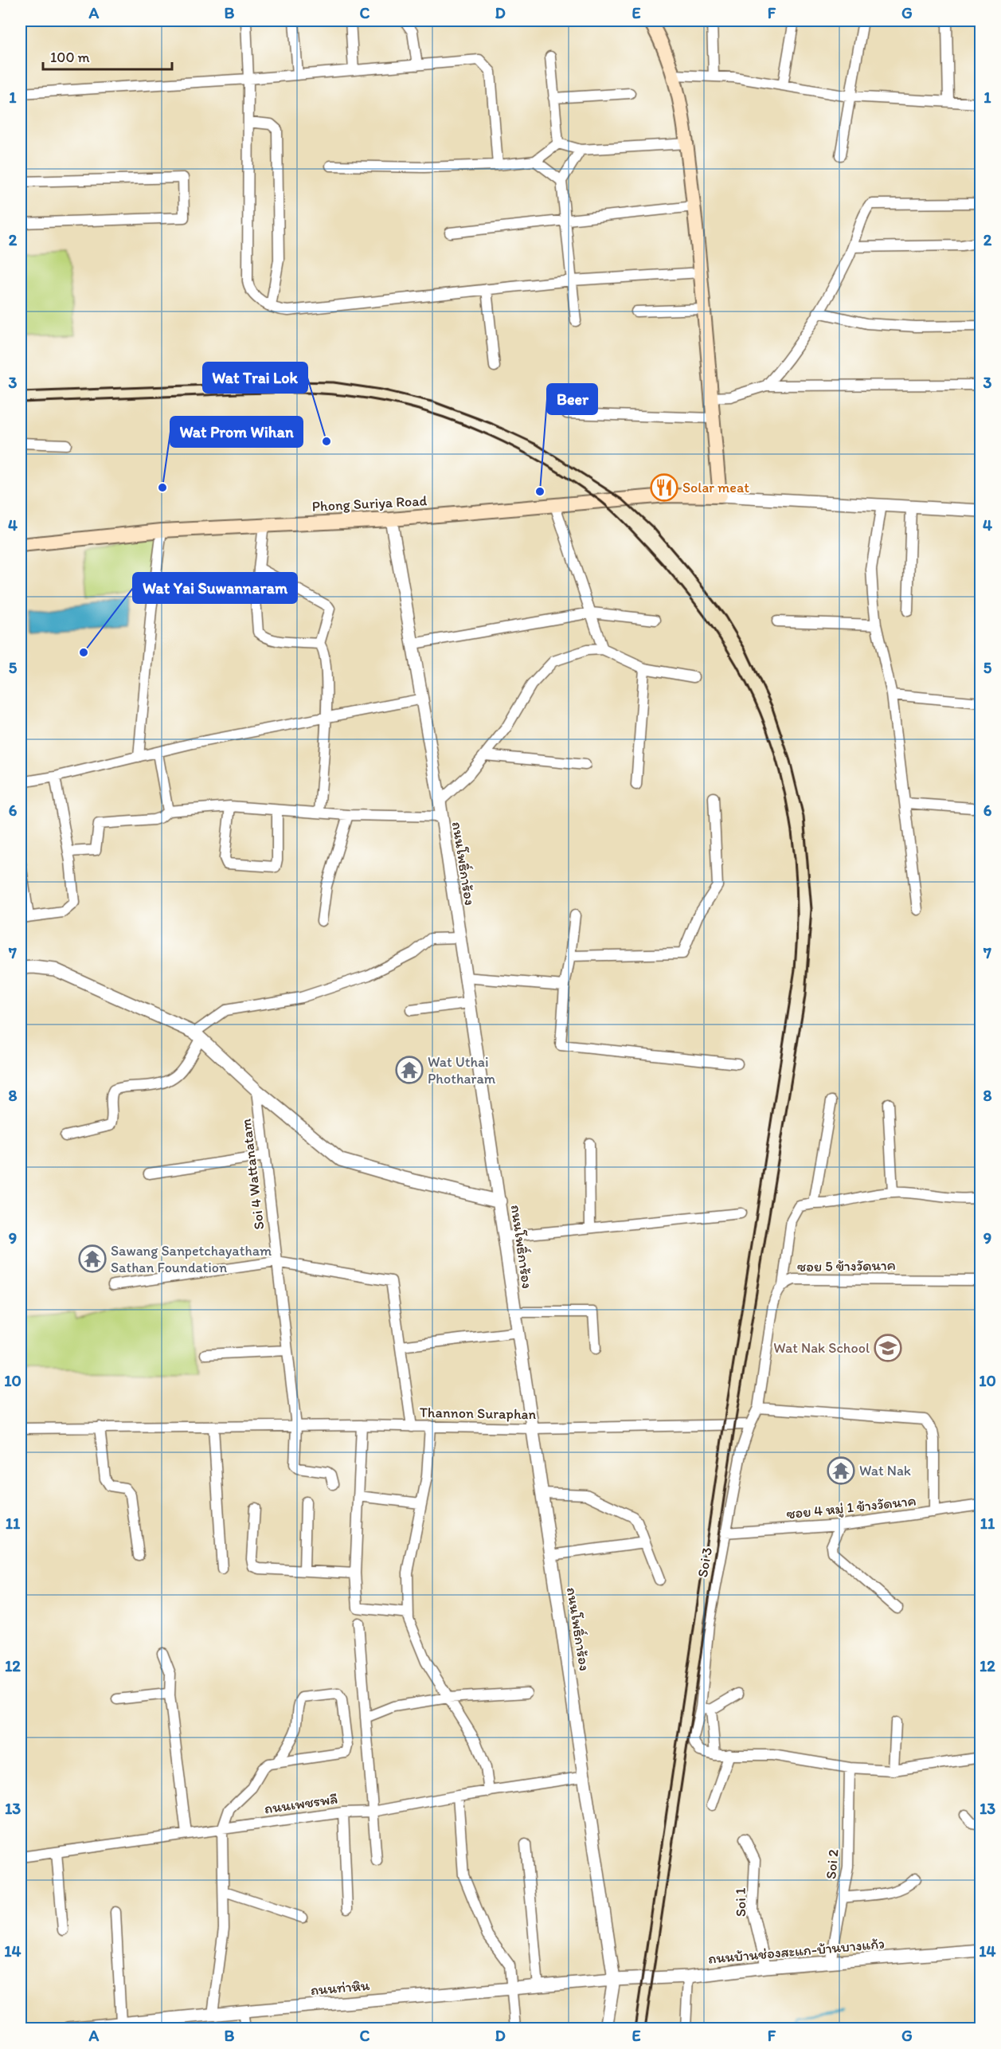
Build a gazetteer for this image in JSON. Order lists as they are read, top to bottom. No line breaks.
{"streets":{"main road":["Phong Suriya Road"],"street":["ถนนโพธิ์การ้อง","Soi 4 Wattanatam","ซอย 5 ข้างวัดนาค","Thannon Suraphan","ซอย 4 หมู่ 1 ข้างวัดนาค","Soi 3","ถนนเพชรพลี","Soi 2","Soi 1","ถนนบ้านช่องสะแก-บ้านบางแก้ว","ถนนท่าหิน"]},"crossings":[["Phong Suriya Road","ถนนโพธิ์การ้อง"],["ถนนโพธิ์การ้อง","Thannon Suraphan"],["ถนนโพธิ์การ้อง","ถนนเพชรพลี"],["ถนนโพธิ์การ้อง","ถนนบ้านช่องสะแก-บ้านบางแก้ว"],["ถนนโพธิ์การ้อง","ถนนท่าหิน"],["Soi 4 Wattanatam","Thannon Suraphan"],["Thannon Suraphan","Soi 3"],["ซอย 4 หมู่ 1 ข้างวัดนาค","Soi 3"],["Soi 2","ถนนบ้านช่องสะแก-บ้านบางแก้ว"],["Soi 1","ถนนบ้านช่องสะแก-บ้านบางแก้ว"],["ถนนบ้านช่องสะแก-บ้านบางแก้ว","ถนนท่าหิน"]],"places":{"other":["Wat Trai Lok","Wat Prom Wihan","Beer","Wat Yai Suwannaram"],"restaurant":["Solar meat"],"temple":["Wat Uthai Photharam","Sawang Sanpetchayatham Sathan Foundation","Wat Nak"],"school or university":["Wat Nak School"]},"scale_bar":"100 m","grid":{"columns":["A","B","C","D","E","F","G"],"rows":["1","2","3","4","5","6","7","8","9","10","11","12","13","14"]}}
